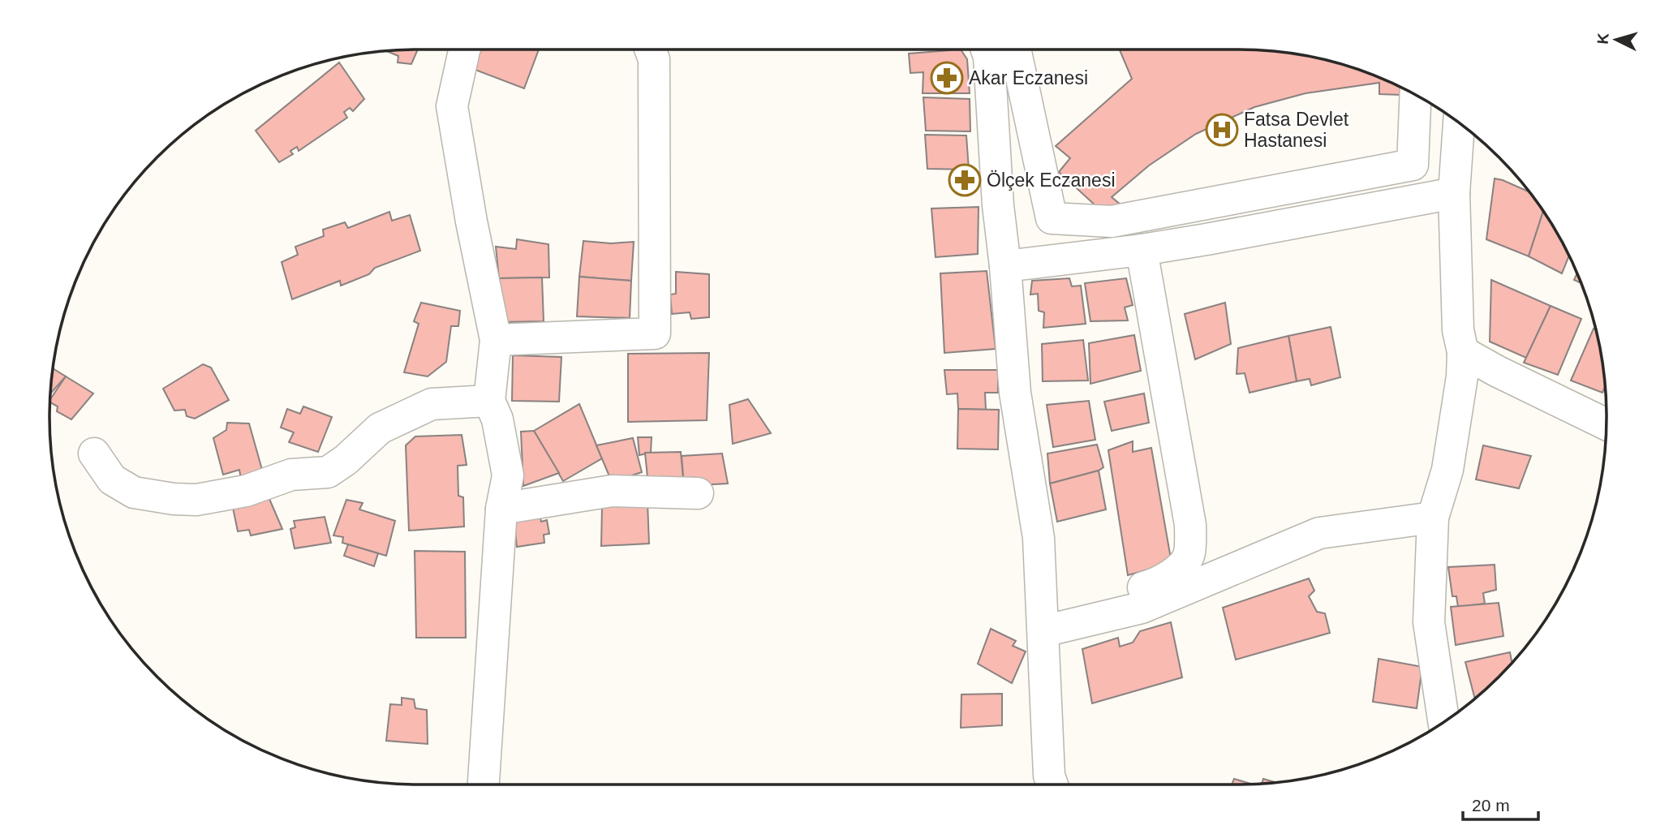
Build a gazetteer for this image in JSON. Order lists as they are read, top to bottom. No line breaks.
{"places":{"pharmacy":["Akar Eczanesi","Ölçek Eczanesi"],"hospital":["Fatsa Devlet Hastanesi"]},"scale_bar":"20 m","north":"left"}
